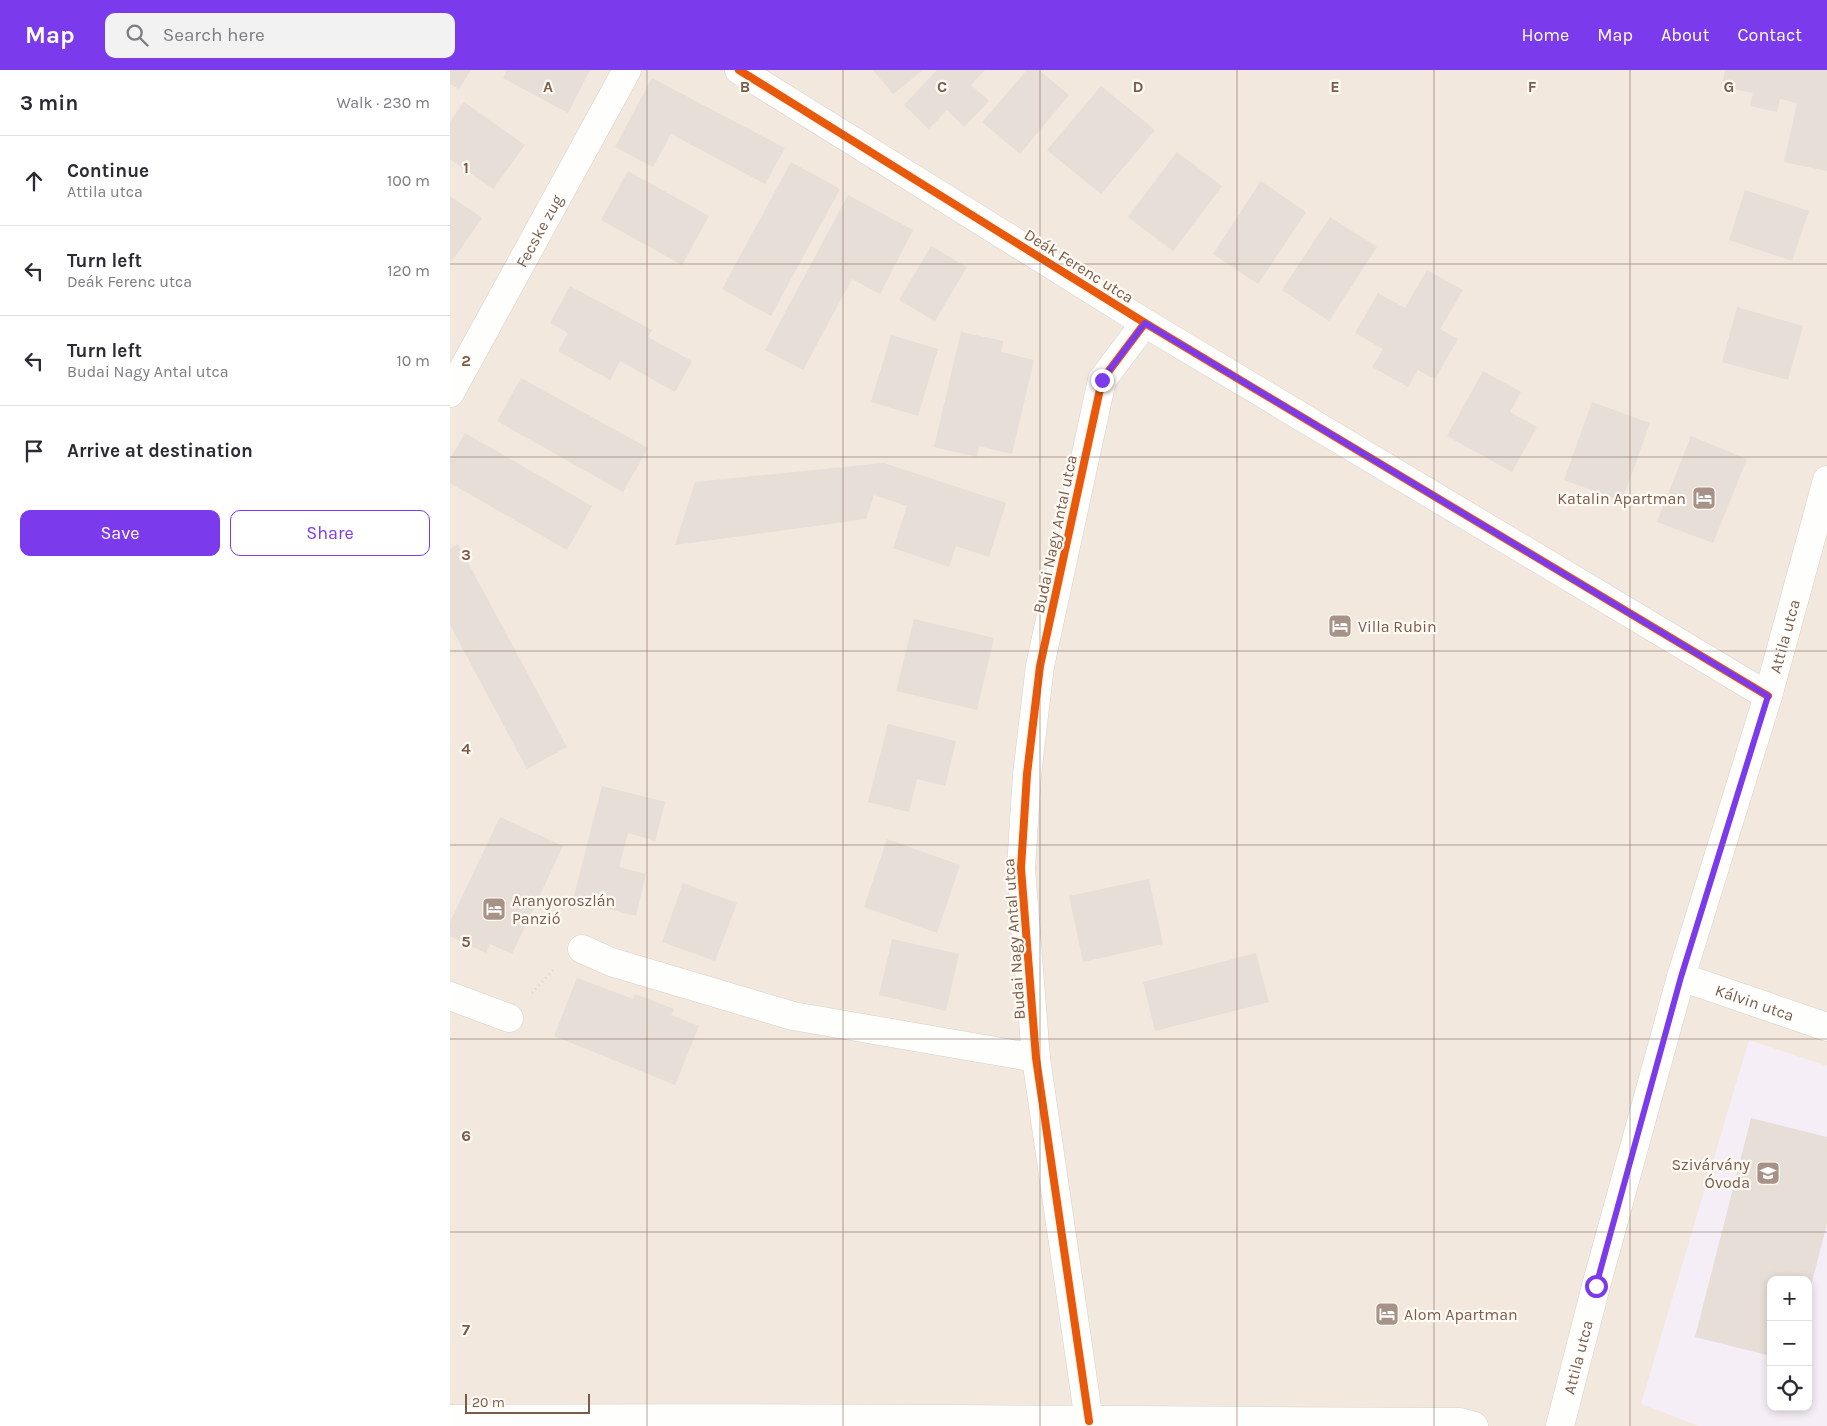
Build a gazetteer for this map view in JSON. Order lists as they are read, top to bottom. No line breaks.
{"streets":{"street":["Fecske zug","Deák Ferenc utca","Budai Nagy Antal utca","Attila utca","Kálvin utca"]},"crossings":[["Deák Ferenc utca","Budai Nagy Antal utca"],["Deák Ferenc utca","Attila utca"],["Attila utca","Kálvin utca"]],"places":{"hotel":["Katalin Apartman","Villa Rubin","Aranyoroszlán Panzió","Alom Apartman"],"school or university":["Szivárvány Óvoda"]},"scale_bar":"20 m","page":{"header":"Map","search":"Search here","nav":["Home","Map","About","Contact"],"heading":["3 min","Walk · 230 m"],"list":[["Continue","Attila utca","100 m"],["Turn left","Deák Ferenc utca","120 m"],["Turn left","Budai Nagy Antal utca","10 m"],"Arrive at destination"],"buttons":["Save","Share"],"map_buttons":["+","−"],"scale":"20 m"},"grid":{"columns":["A","B","C","D","E","F","G"],"rows":["1","2","3","4","5","6","7"]}}
